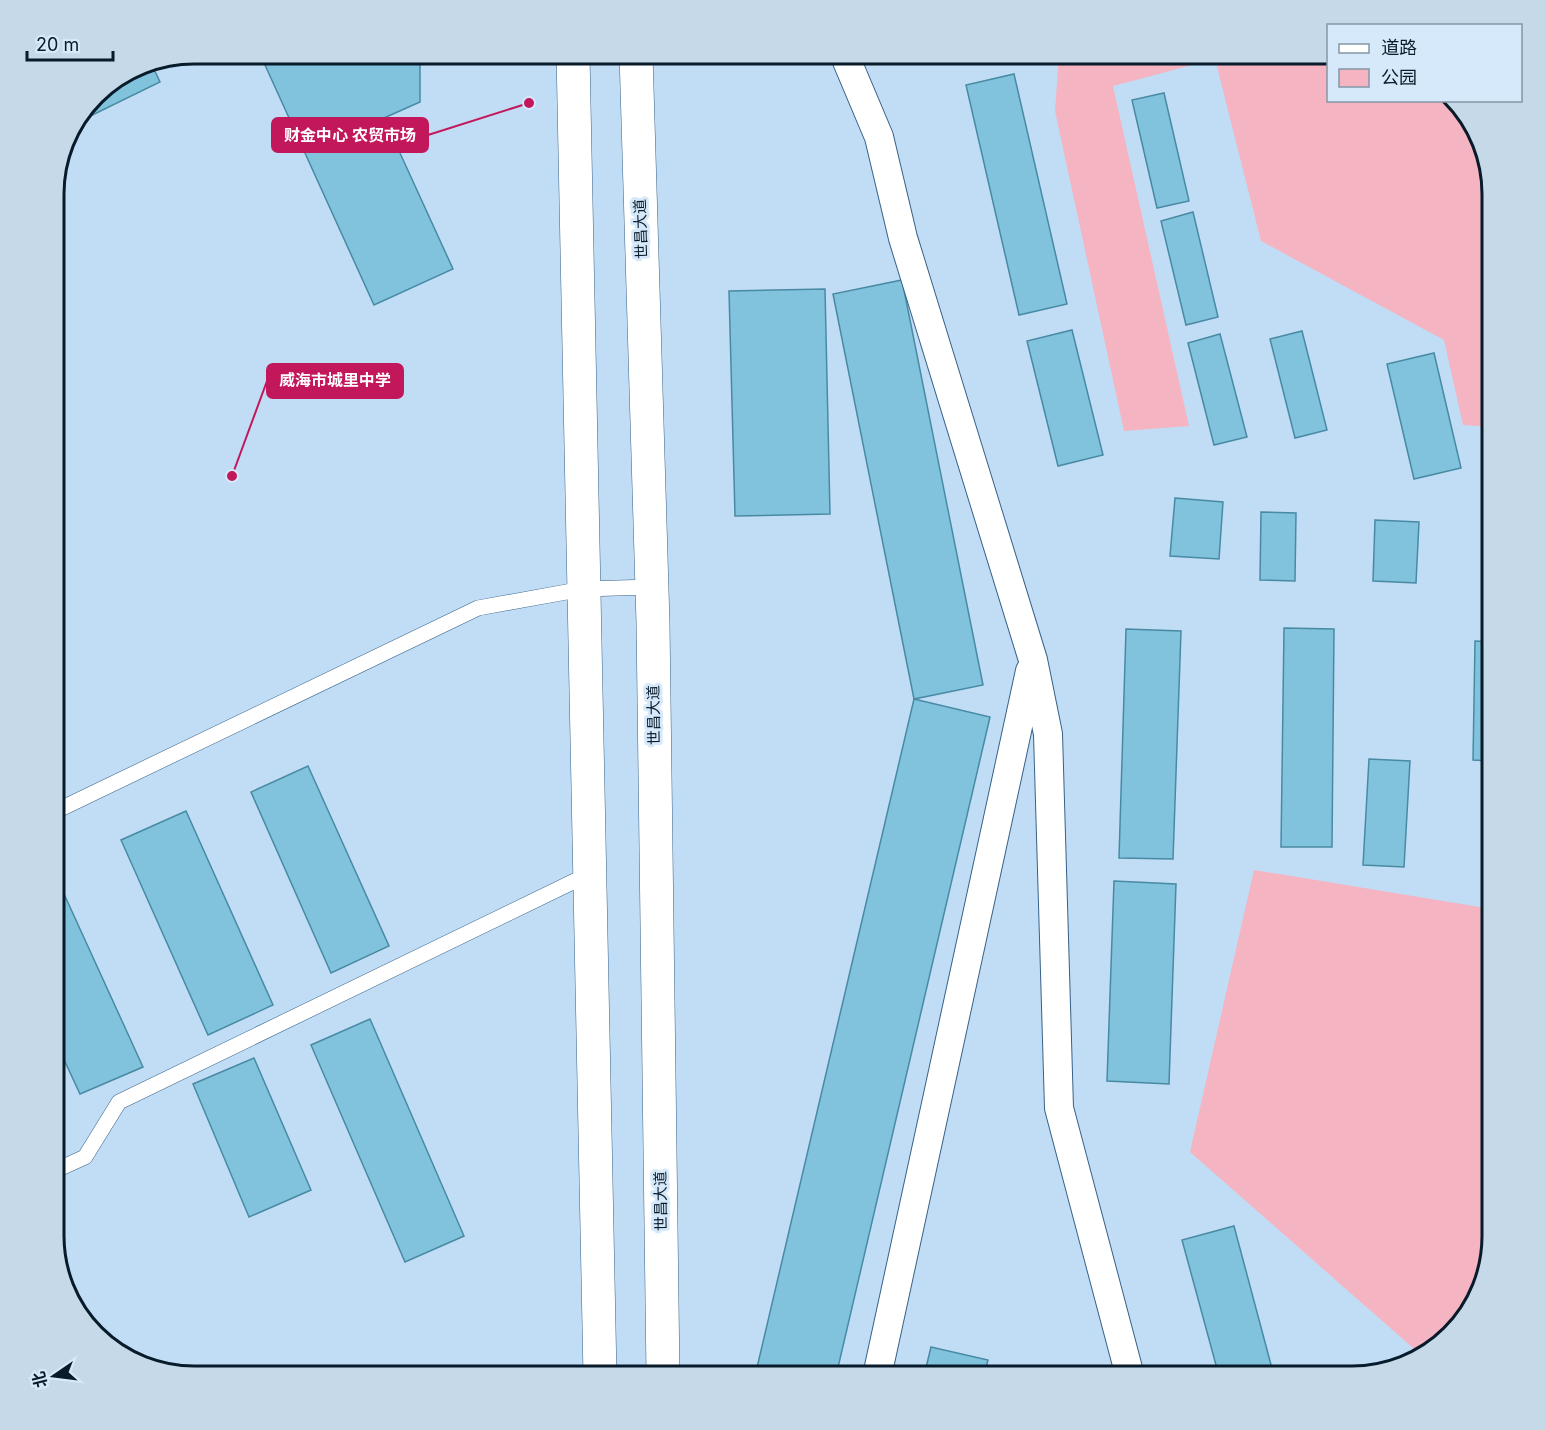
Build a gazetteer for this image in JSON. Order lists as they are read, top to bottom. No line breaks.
{"streets":{"main road":["世昌大道"]},"places":["财金中心 农贸市场","威海市城里中学"],"legend":["道路","公园"],"scale_bar":"20 m","north":"left"}
